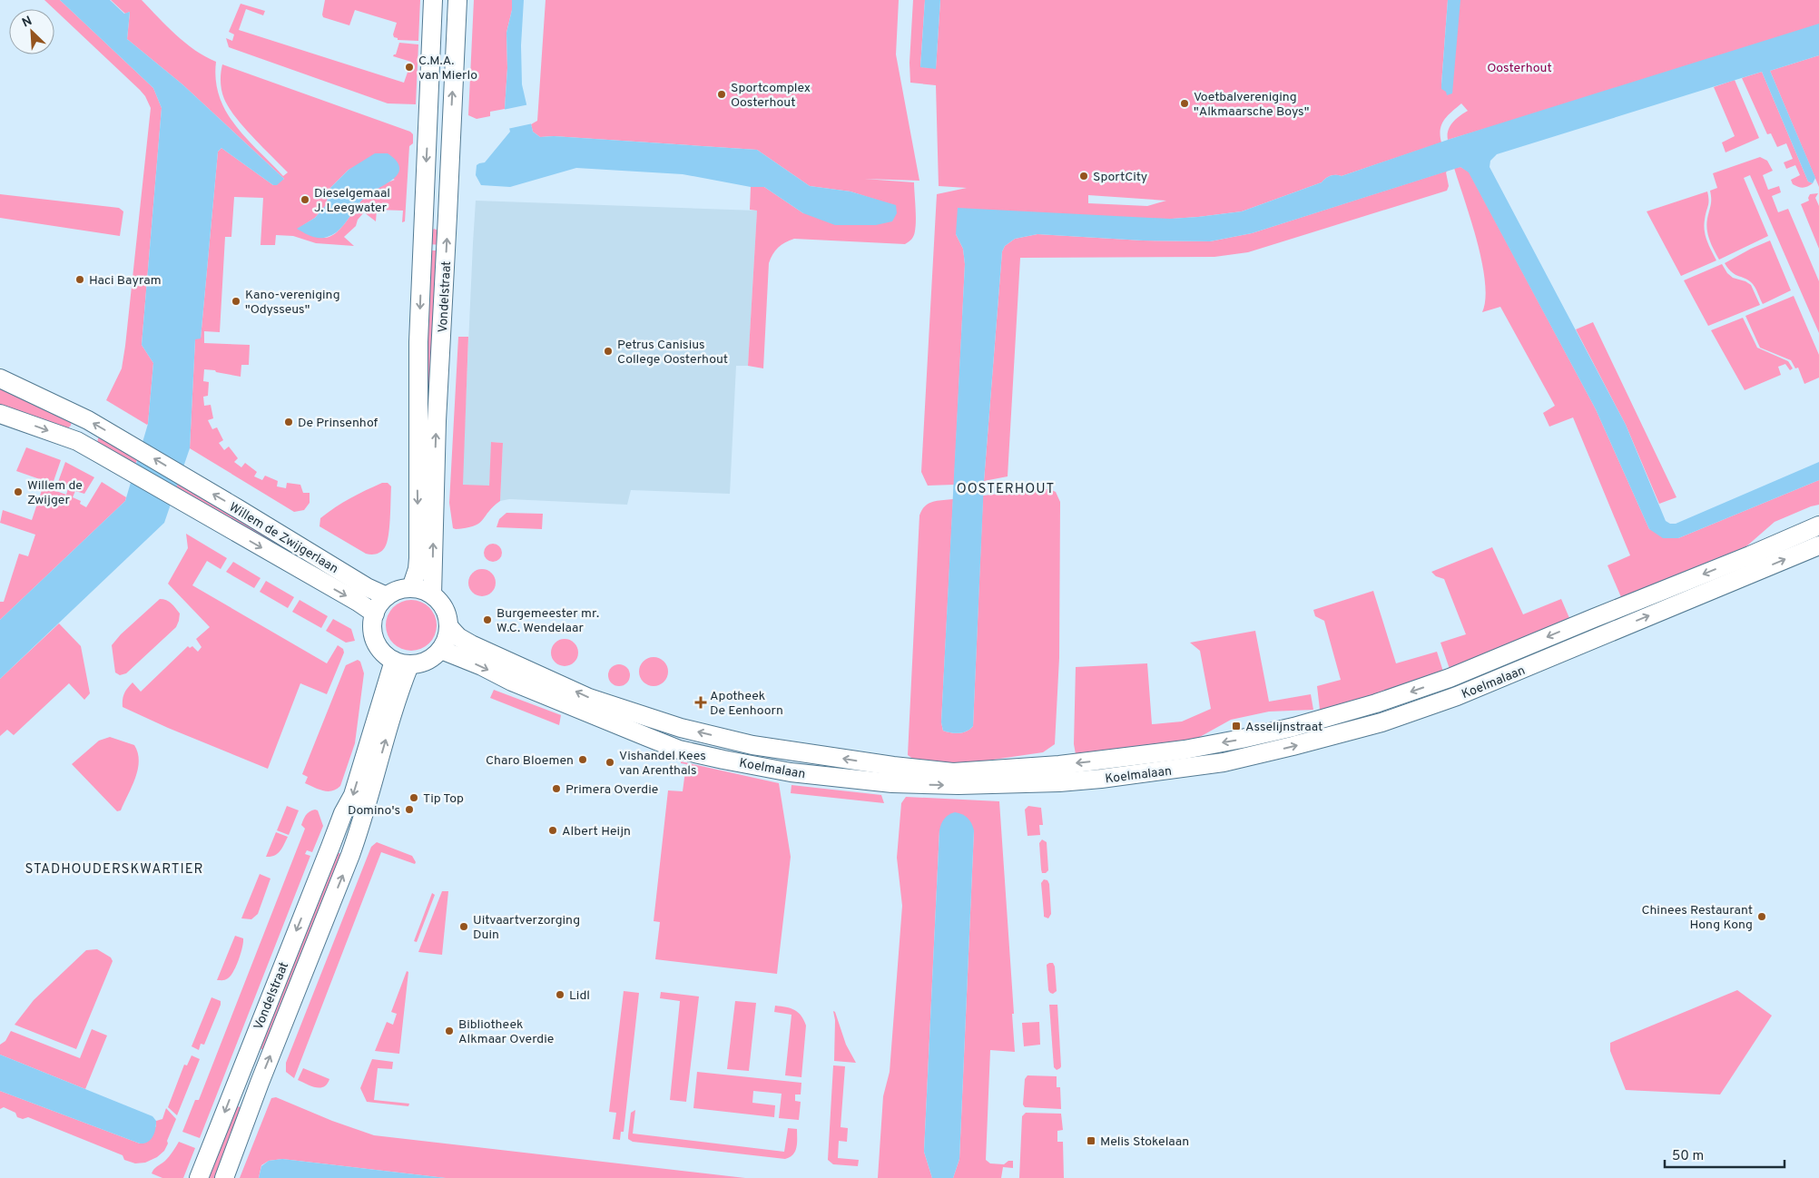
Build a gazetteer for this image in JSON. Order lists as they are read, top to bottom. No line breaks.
{"streets":{"street":["Vondelstraat","Willem de Zwijgerlaan","Koelmalaan"]},"crossings":[["Vondelstraat","Willem de Zwijgerlaan"],["Vondelstraat","Koelmalaan"],["Willem de Zwijgerlaan","Koelmalaan"]],"districts":["OOSTERHOUT","STADHOUDERSKWARTIER"],"parks":["Oosterhout"],"places":{"other":["C.M.A. van Mierlo","Sportcomplex Oosterhout","Voetbalvereniging \"Alkmaarsche Boys\"","SportCity","Dieselgemaal J. Leegwater","Haci Bayram","Kano-vereniging \"Odysseus\"","Petrus Canisius College Oosterhout","De Prinsenhof","Willem de Zwijger","Burgemeester mr. W.C. Wendelaar","Charo Bloemen","Vishandel Kees van Arenthals","Primera Overdie","Tip Top","Domino's","Albert Heijn","Chinees Restaurant Hong Kong","Uitvaartverzorging Duin","Lidl","Bibliotheek Alkmaar Overdie"],"health":["Apotheek De Eenhoorn"],"transit":["Asselijnstraat","Melis Stokelaan"]},"scale_bar":"50 m","north":"top left"}
